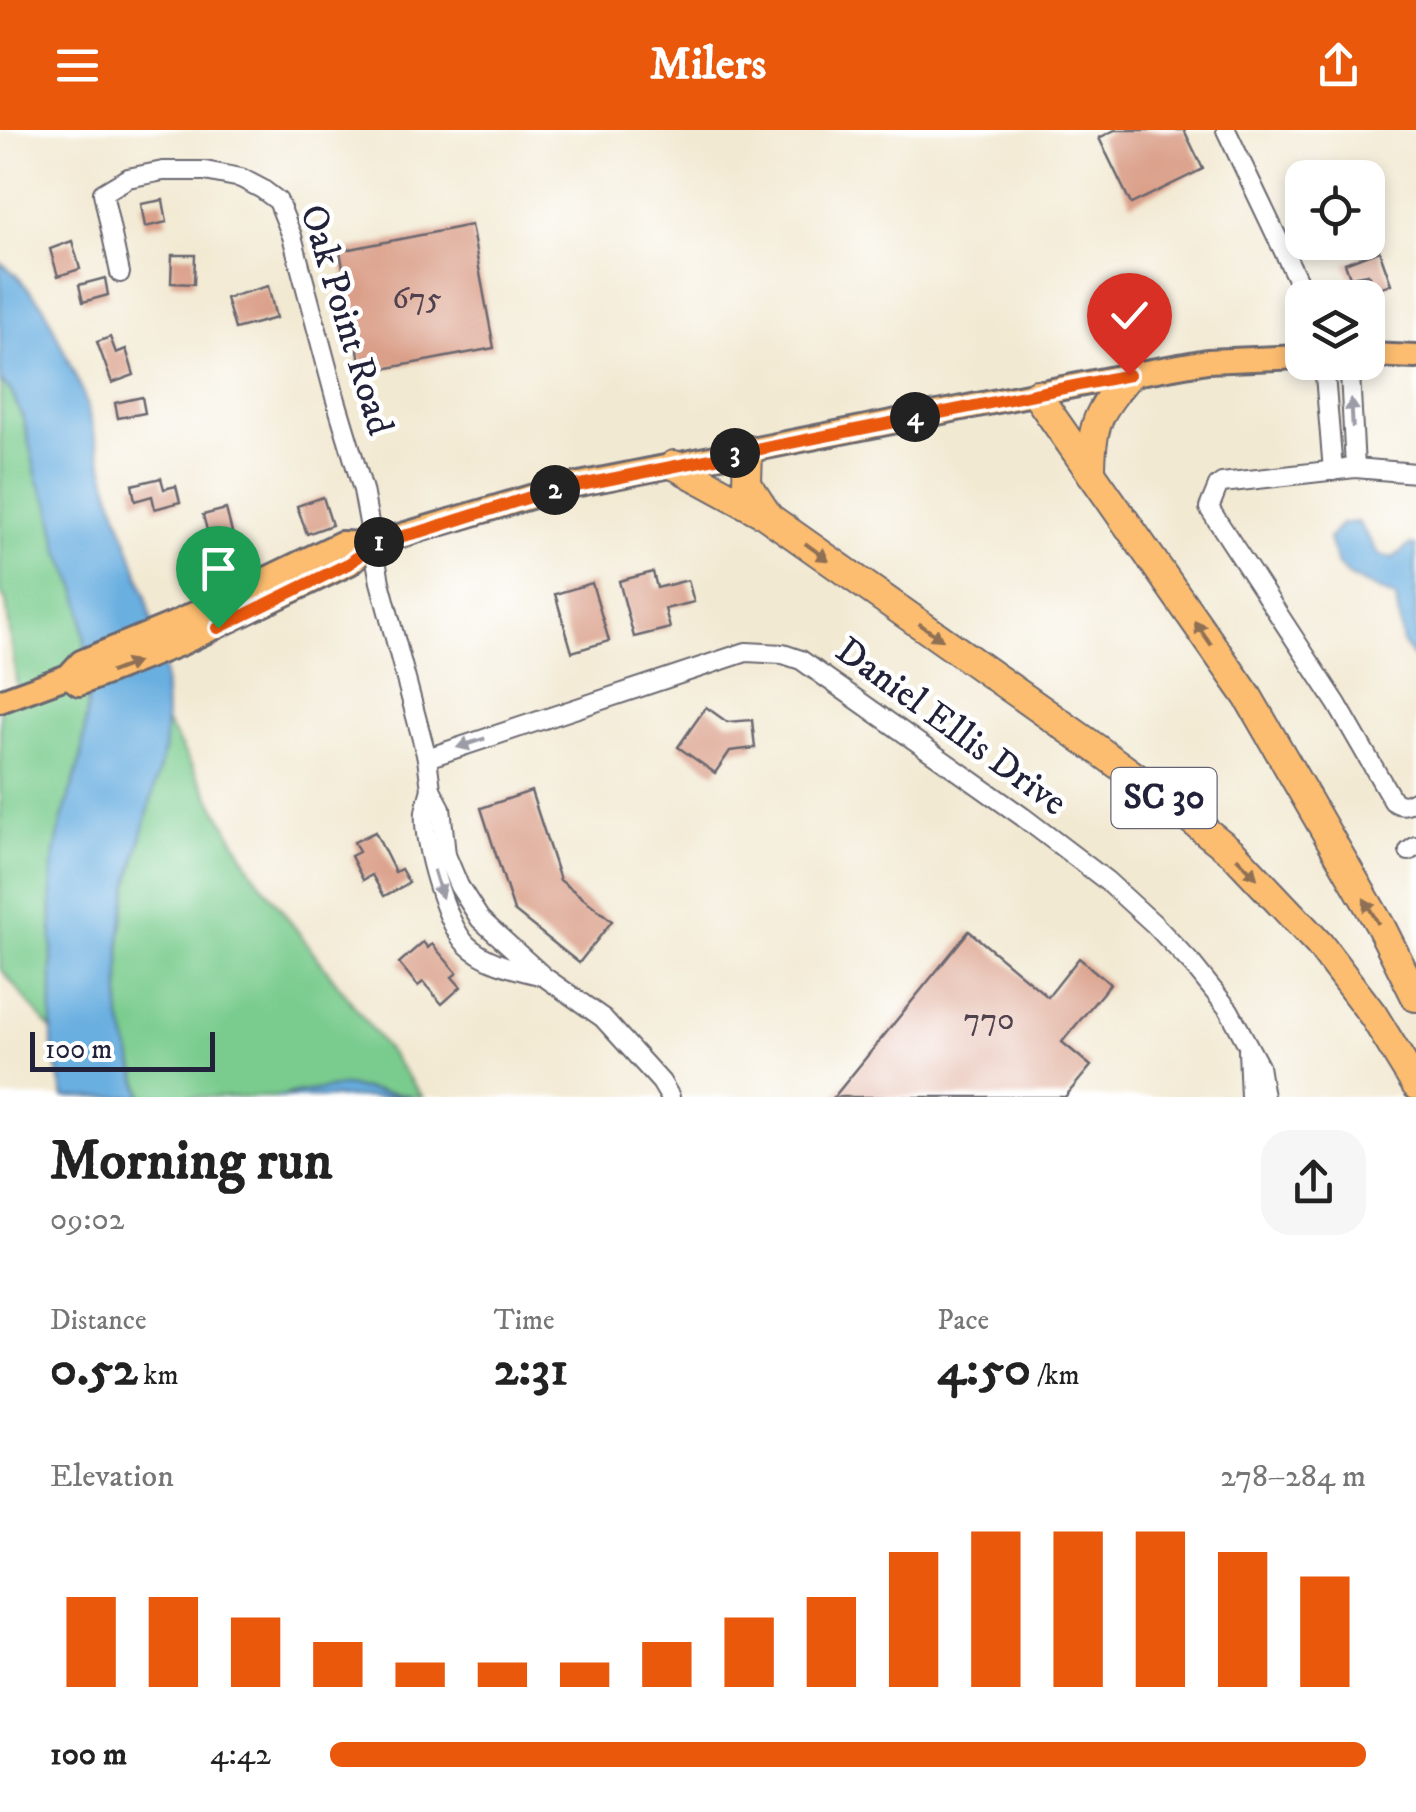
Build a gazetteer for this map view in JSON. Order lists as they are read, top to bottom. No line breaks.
{"streets":{"highway":["SC 30"],"street":["Oak Point Road","Daniel Ellis Drive"]},"crossings":[["Oak Point Road","Daniel Ellis Drive"]],"one_way":["Daniel Ellis Drive"],"house_numbers":["675","770"],"scale_bar":"100 m","page":{"header":"Milers","pins":["4","3","2","1"],"scale":"100 m","heading":["Morning run","09:02"],"stats":[["Distance","0.52 km"],["Time","2:31"],["Pace","4:50 /km"]],"chart":["Elevation","278–284 m"],"list":[{"name":"100 m","note":"4:42"}]}}
